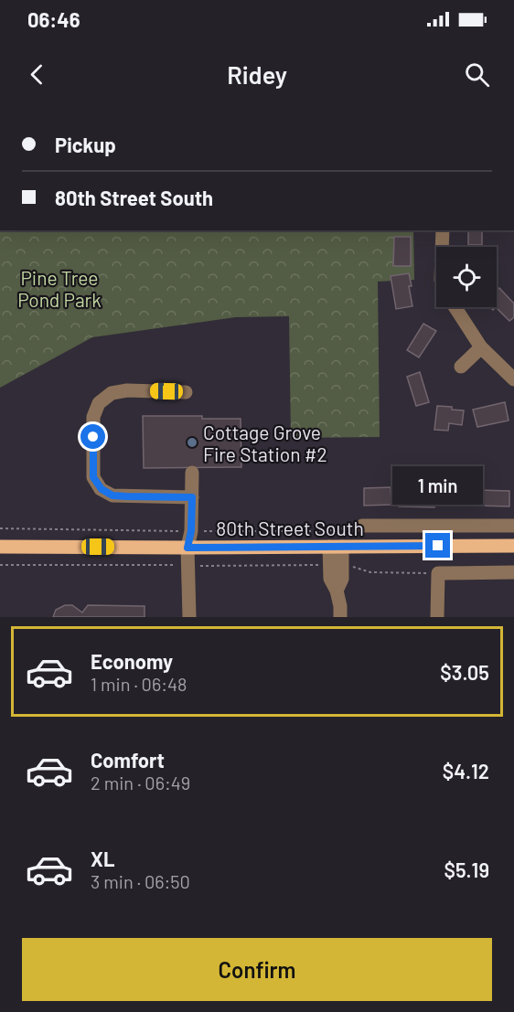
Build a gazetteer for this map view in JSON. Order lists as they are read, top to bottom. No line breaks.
{"streets":{"main road":["80th Street South"]},"parks":["Pine Tree Pond Park"],"places":["Cottage Grove Fire Station #2"],"page":{"status":"06:46","header":"Ridey","banner":["Pickup","80th Street South"],"bubble":"1 min","list":[{"name":"Economy","note":"1 min · 06:48","value":"$3.05"},{"name":"Comfort","note":"2 min · 06:49","value":"$4.12"},{"name":"XL","note":"3 min · 06:50","value":"$5.19"}],"buttons":"Confirm"}}
